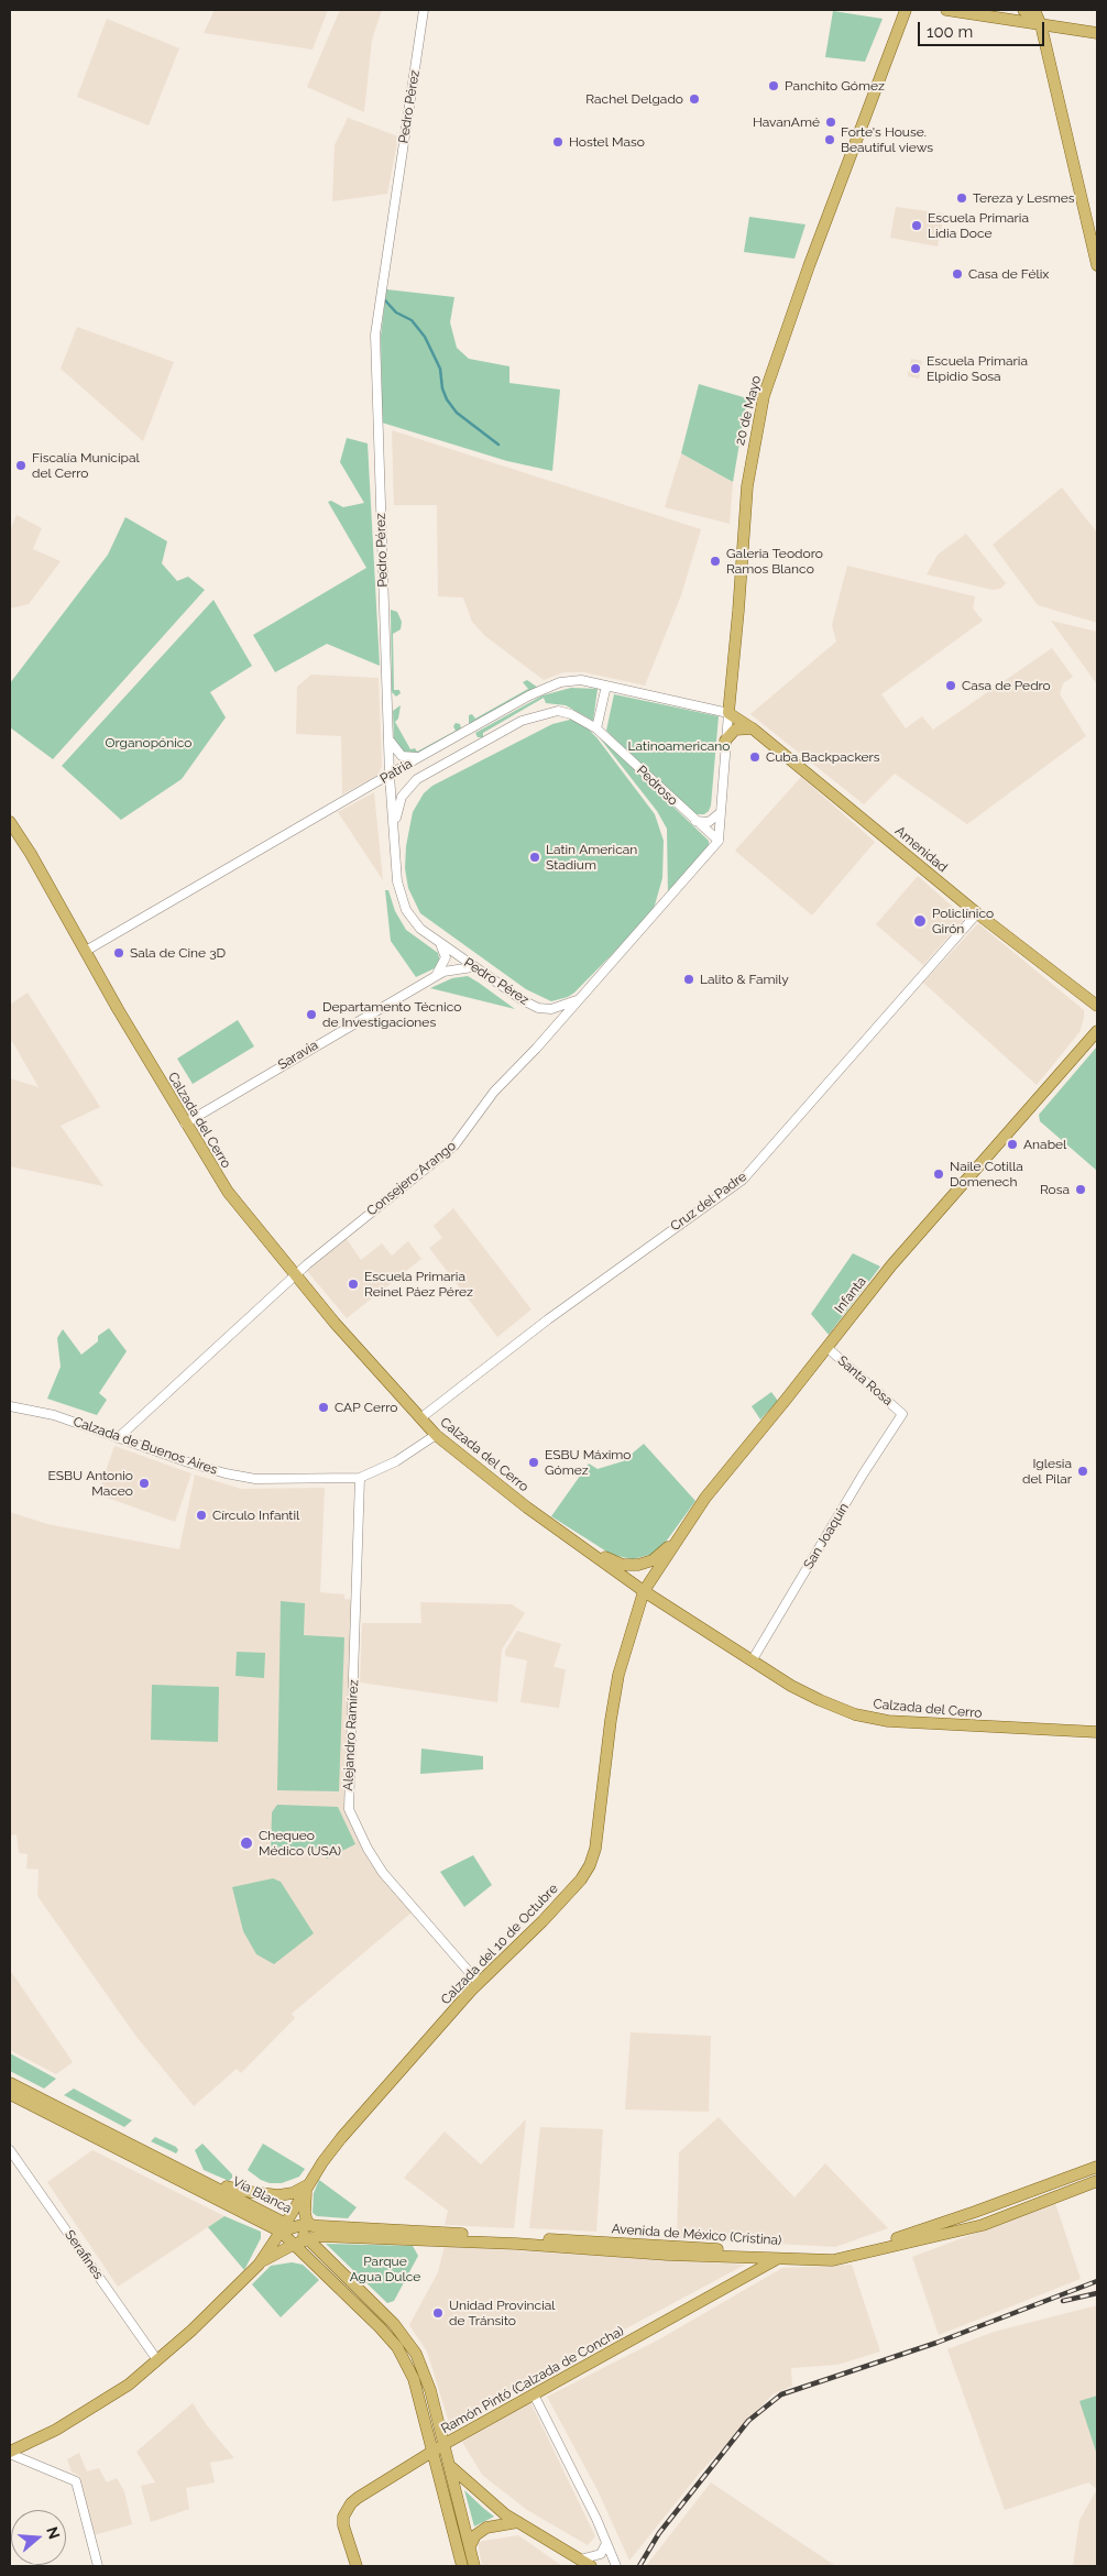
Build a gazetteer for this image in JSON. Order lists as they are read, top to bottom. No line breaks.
{"streets":{"main road":["20 de Mayo","Amenidad","Calzada del Cerro","Infanta","Calzada del 10 de Octubre","Vía Blanca","Avenida de México (Cristina)","Ramón Pintó (Calzada de Concha)"],"street":["Pedro Pérez","Patria","Pedroso","Saravia","Consejero Arango","Cruz del Padre","Santa Rosa","Calzada de Buenos Aires","San Joaquín","Alejandro Ramírez","Serafines"]},"crossings":[["Pedro Pérez","Patria"],["Pedro Pérez","Saravia"],["Pedro Pérez","Consejero Arango"],["20 de Mayo","Patria"],["20 de Mayo","Pedroso"],["20 de Mayo","Amenidad"],["20 de Mayo","Consejero Arango"],["Patria","Pedroso"],["Patria","Amenidad"],["Patria","Calzada del Cerro"],["Pedroso","Consejero Arango"],["Amenidad","Cruz del Padre"],["Saravia","Calzada del Cerro"],["Calzada del Cerro","Consejero Arango"],["Calzada del Cerro","Cruz del Padre"],["Calzada del Cerro","Infanta"],["Calzada del Cerro","Calzada de Buenos Aires"],["Calzada del Cerro","San Joaquín"],["Calzada del Cerro","Calzada del 10 de Octubre"],["Consejero Arango","Calzada de Buenos Aires"],["Infanta","Santa Rosa"],["Infanta","Calzada del 10 de Octubre"],["Santa Rosa","San Joaquín"],["Calzada de Buenos Aires","Alejandro Ramírez"],["Alejandro Ramírez","Calzada del 10 de Octubre"],["Calzada del 10 de Octubre","Vía Blanca"],["Calzada del 10 de Octubre","Avenida de México (Cristina)"],["Calzada del 10 de Octubre","Serafines"],["Vía Blanca","Avenida de México (Cristina)"],["Vía Blanca","Ramón Pintó (Calzada de Concha)"],["Avenida de México (Cristina)","Ramón Pintó (Calzada de Concha)"]],"parks":["Organopónico","Latinoamericano","Parque Agua Dulce"],"places":["Panchito Gómez","Rachel Delgado","HavanAmé","Forte's House. Beautiful views","Hostel Maso","Tereza y Lesmes","Escuela Primaria Lidia Doce","Casa de Félix","Escuela Primaria Elpidio Sosa","Fiscalía Municipal del Cerro","Galeria Teodoro Ramos Blanco","Casa de Pedro","Cuba Backpackers","Latin American Stadium","Policlínico Girón","Sala de Cine 3D","Lalito & Family","Departamento Técnico de Investigaciones","Anabel","Naile Cotilla Domenech","Rosa","Escuela Primaria Reinel Páez Pérez","CAP Cerro","ESBU Máximo Gómez","Iglesia del Pilar","ESBU Antonio Maceo","Círculo Infantil","Chequeo Médico (USA)","Unidad Provincial de Tránsito"],"scale_bar":"100 m","north":"right"}
